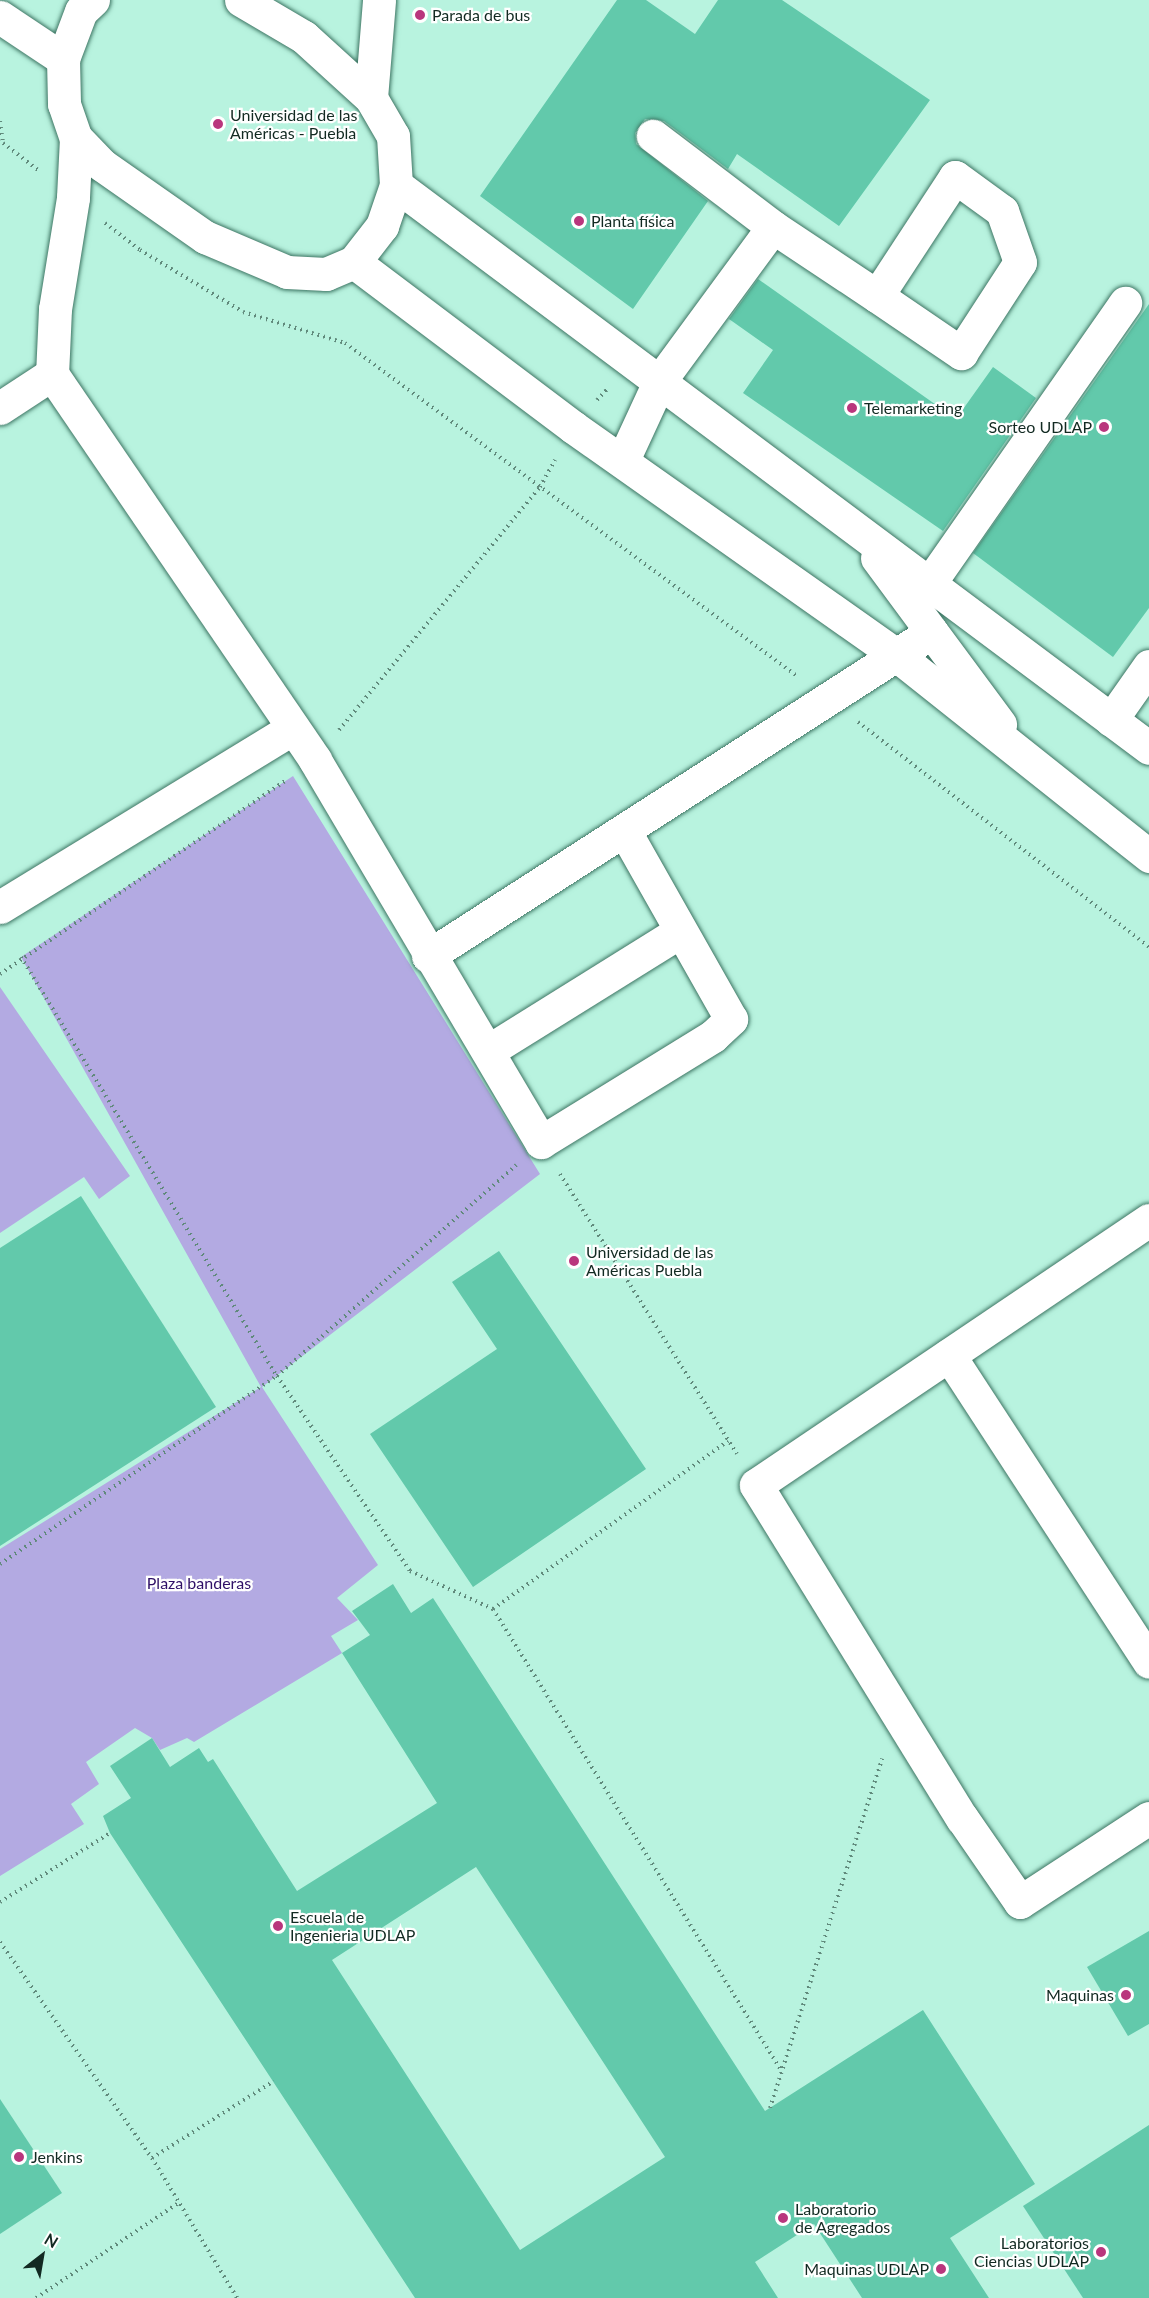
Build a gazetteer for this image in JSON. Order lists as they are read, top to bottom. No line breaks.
{"parks":["Plaza banderas"],"places":["Parada de bus","Universidad de las Américas - Puebla","Planta física","Telemarketing","Sorteo UDLAP","Universidad de las Américas Puebla","Escuela de Ingenieria UDLAP","Maquinas","Jenkins","Laboratorio de Agregados","Laboratorios Ciencias UDLAP","Maquinas UDLAP"],"north":"top right"}
